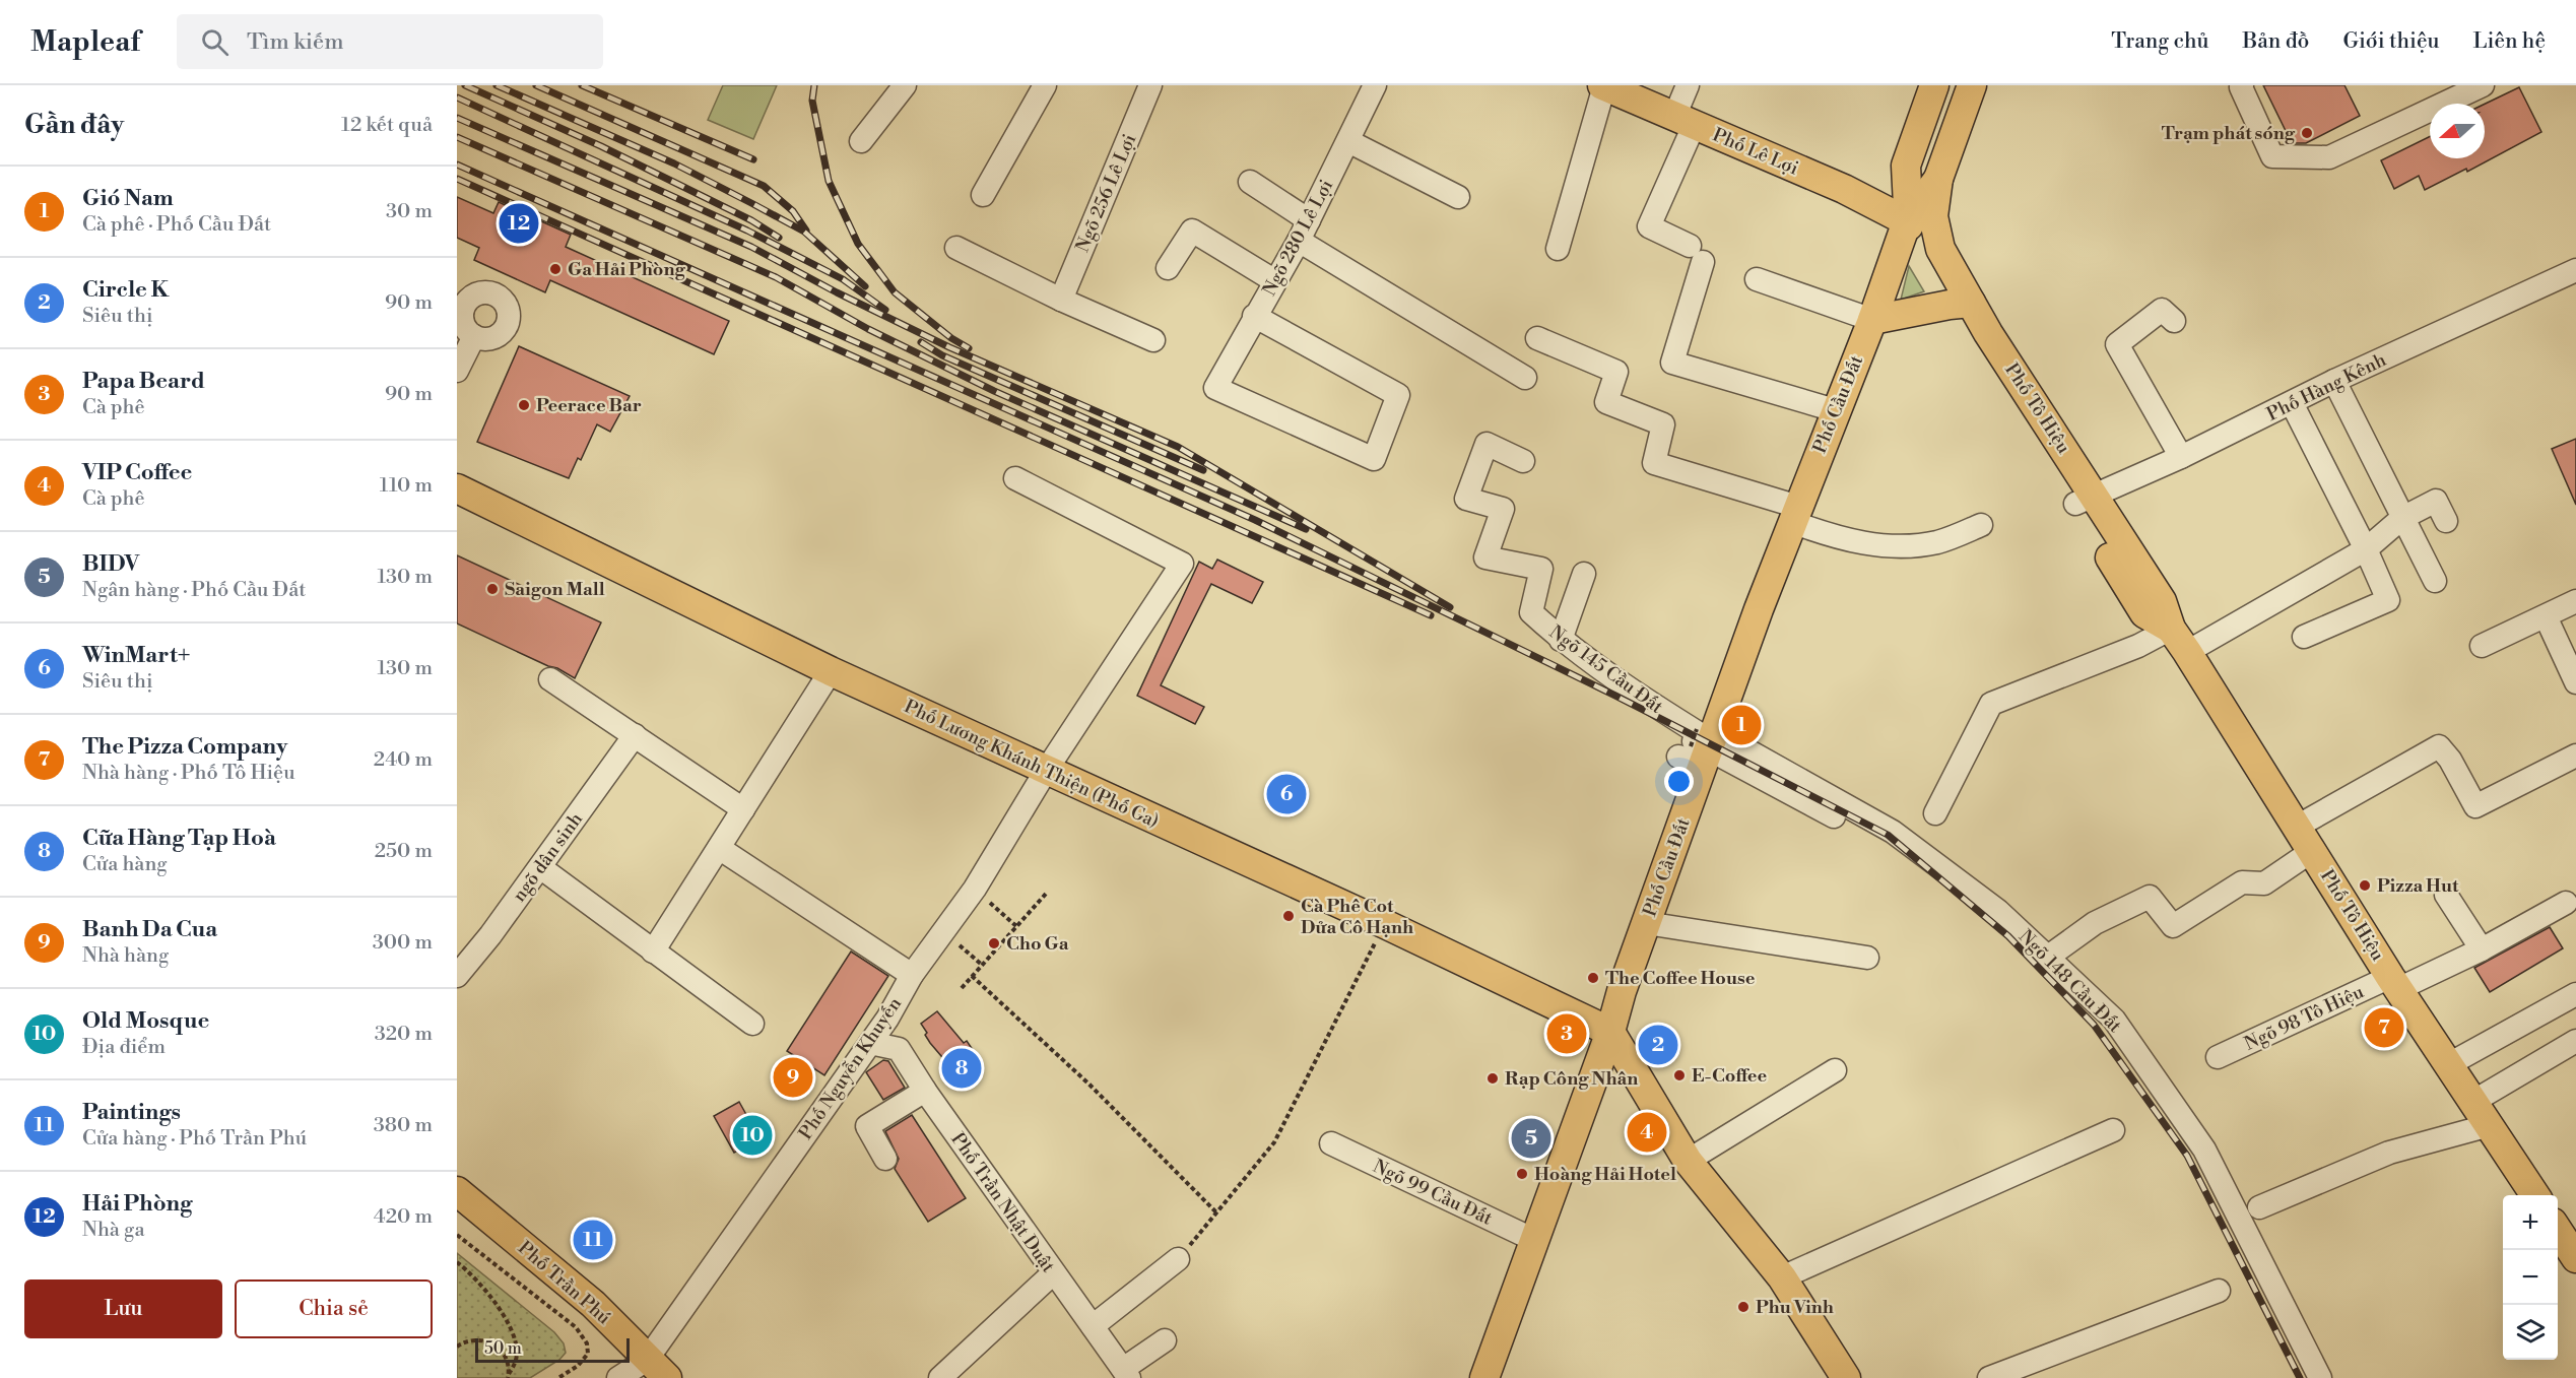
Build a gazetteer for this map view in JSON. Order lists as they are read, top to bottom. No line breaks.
{"streets":{"main road":["Phố Lê Lợi","Phố Cầu Đất","Phố Tô Hiệu","Phố Lương Khánh Thiện (Phố Ga)","Phố Trần Phú"],"street":["Ngõ 256 Lê Lợi","Ngõ 280 Lê Lợi","Phố Hàng Kênh","Ngõ 145 Cầu Đất","ngõ dân sinh","Ngõ 148 Cầu Đất","Ngõ 98 Tô Hiệu","Phố Nguyễn Khuyến","Ngõ 99 Cầu Đất","Phố Trần Nhật Duật"]},"crossings":[["Phố Lê Lợi","Phố Cầu Đất"],["Phố Lê Lợi","Phố Tô Hiệu"],["Phố Hàng Kênh","Phố Tô Hiệu"],["Phố Cầu Đất","Phố Tô Hiệu"],["Phố Cầu Đất","Ngõ 145 Cầu Đất"],["Phố Cầu Đất","Phố Lương Khánh Thiện (Phố Ga)"],["Phố Cầu Đất","Ngõ 148 Cầu Đất"],["Phố Cầu Đất","Ngõ 99 Cầu Đất"],["Phố Tô Hiệu","Ngõ 98 Tô Hiệu"],["Ngõ 145 Cầu Đất","Ngõ 148 Cầu Đất"],["Phố Lương Khánh Thiện (Phố Ga)","Phố Nguyễn Khuyến"],["Phố Nguyễn Khuyến","Phố Trần Nhật Duật"],["Phố Nguyễn Khuyến","Phố Trần Phú"]],"places":["Trạm phát sóng","Ga Hải Phòng","Peerace Bar","Saigon Mall","Pizza Hut","Cà Phê Cot Dửa Cô Hạnh","Cho Ga","The Coffee House","E-Coffee","Rạp Công Nhân","Hoàng Hải Hotel","Phu Vinh"],"scale_bar":"50 m","north":"left","page":{"header":"Mapleaf","search":"Tìm kiếm","nav":["Trang chủ","Bản đồ","Giới thiệu","Liên hệ"],"heading":["Gần đây","12 kết quả"],"list":[{"mark":"1","name":"Gió Nam","note":"Cà phê · Phố Cầu Đất","value":"30 m"},{"mark":"2","name":"Circle K","note":"Siêu thị","value":"90 m"},{"mark":"3","name":"Papa Beard","note":"Cà phê","value":"90 m"},{"mark":"4","name":"VIP Coffee","note":"Cà phê","value":"110 m"},{"mark":"5","name":"BIDV","note":"Ngân hàng · Phố Cầu Đất","value":"130 m"},{"mark":"6","name":"WinMart+","note":"Siêu thị","value":"130 m"},{"mark":"7","name":"The Pizza Company","note":"Nhà hàng · Phố Tô Hiệu","value":"240 m"},{"mark":"8","name":"Cữa Hàng Tạp Hoà","note":"Cửa hàng","value":"250 m"},{"mark":"9","name":"Banh Da Cua","note":"Nhà hàng","value":"300 m"},{"mark":"10","name":"Old Mosque","note":"Địa điểm","value":"320 m"},{"mark":"11","name":"Paintings","note":"Cửa hàng · Phố Trần Phú","value":"380 m"},{"mark":"12","name":"Hải Phòng","note":"Nhà ga","value":"420 m"}],"pins":["12","1","6","7","3","2","8","9","4","10","5","11"],"map_buttons":["+","−"],"buttons":["Lưu","Chia sẻ"],"scale":"50 m"}}
